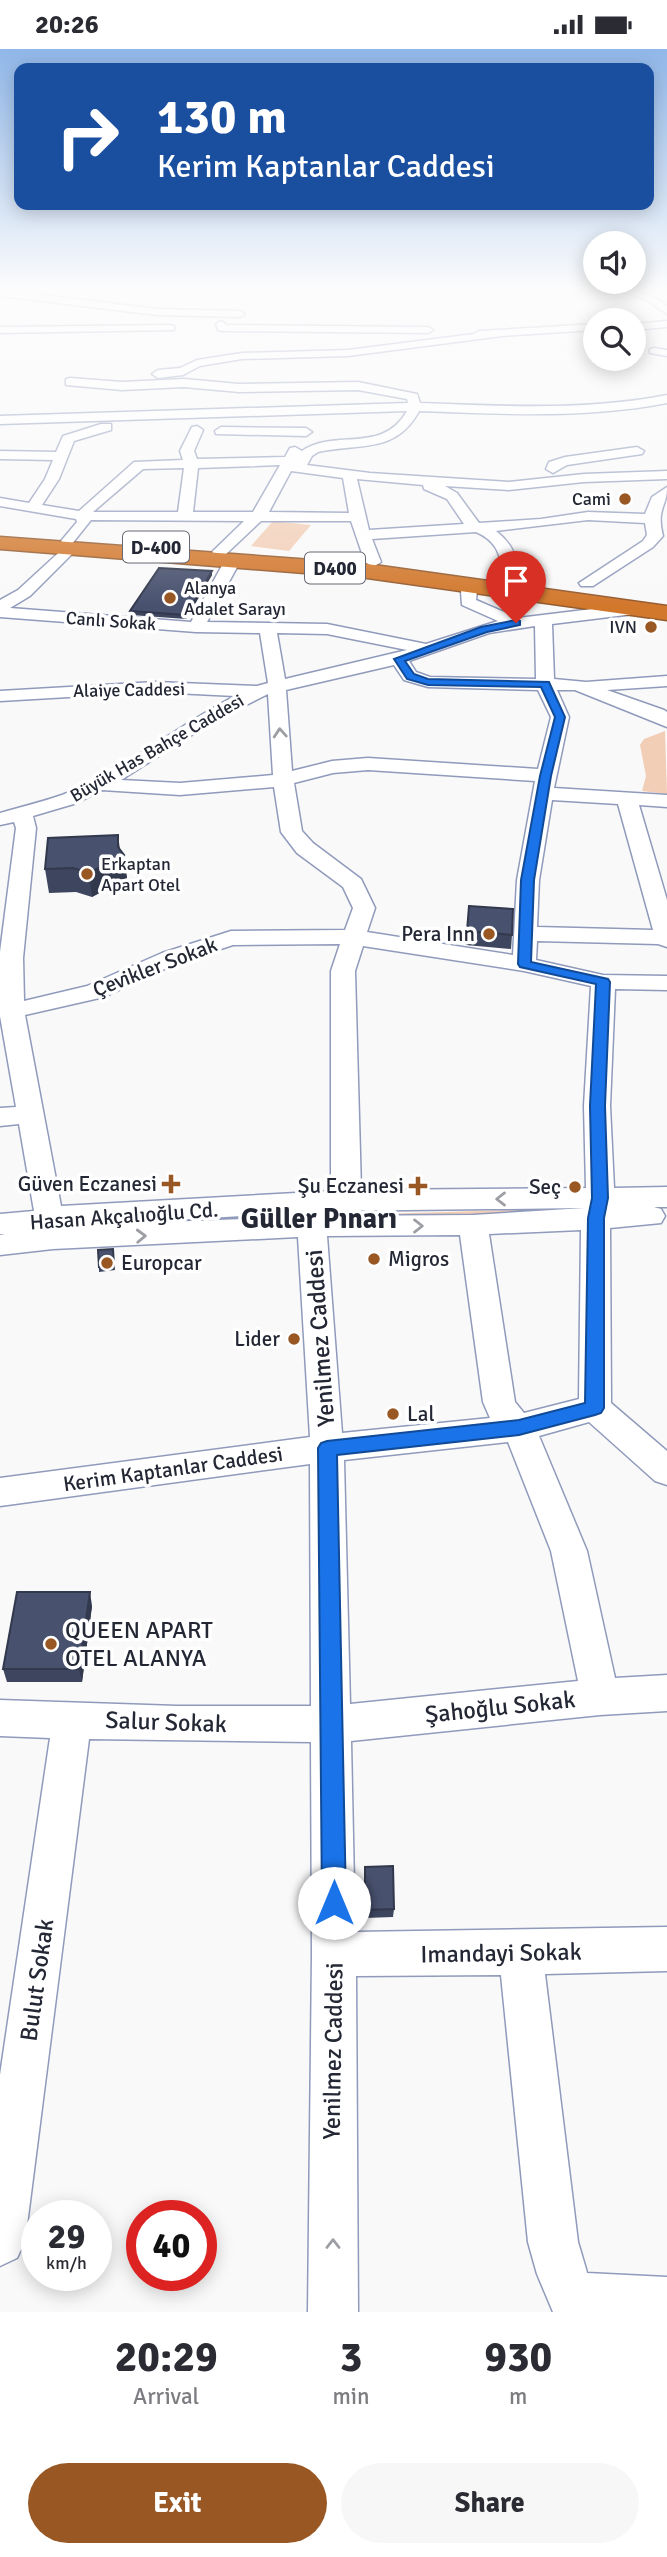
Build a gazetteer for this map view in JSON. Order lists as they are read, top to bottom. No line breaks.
{"streets":{"highway":["D-400","D400"],"street":["Canlı Sokak","Alaiye Caddesi","Büyük Has Bahçe Caddesi","Çevikler Sokak","Hasan Akçalıoğlu Cd.","Yenilmez Caddesi","Kerim Kaptanlar Caddesi","Şahoğlu Sokak","Salur Sokak","Imandayi Sokak","Bulut Sokak"]},"crossings":[["D-400","D400"],["D400","Büyük Has Bahçe Caddesi"],["Canlı Sokak","Büyük Has Bahçe Caddesi"],["Alaiye Caddesi","Büyük Has Bahçe Caddesi"],["Hasan Akçalıoğlu Cd.","Yenilmez Caddesi"],["Yenilmez Caddesi","Kerim Kaptanlar Caddesi"],["Yenilmez Caddesi","Şahoğlu Sokak"],["Yenilmez Caddesi","Salur Sokak"],["Yenilmez Caddesi","Imandayi Sokak"],["Şahoğlu Sokak","Salur Sokak"],["Salur Sokak","Bulut Sokak"]],"districts":["Güller Pınarı"],"places":{"other":["Cami","Alanya Adalet Sarayı","IVN","Erkaptan Apart Otel","Pera Inn","Seç","Migros","Europcar","Lider","Lal","QUEEN APART OTEL ALANYA"],"health":["Güven Eczanesi","Şu Eczanesi"]},"page":{"status":"20:26","turn":["130 m","Kerim Kaptanlar Caddesi"],"speed":"29 km/h","limit":"40","eta":["20:29","Arrival","3","min","930","m"],"buttons":["Exit","Share"]}}
